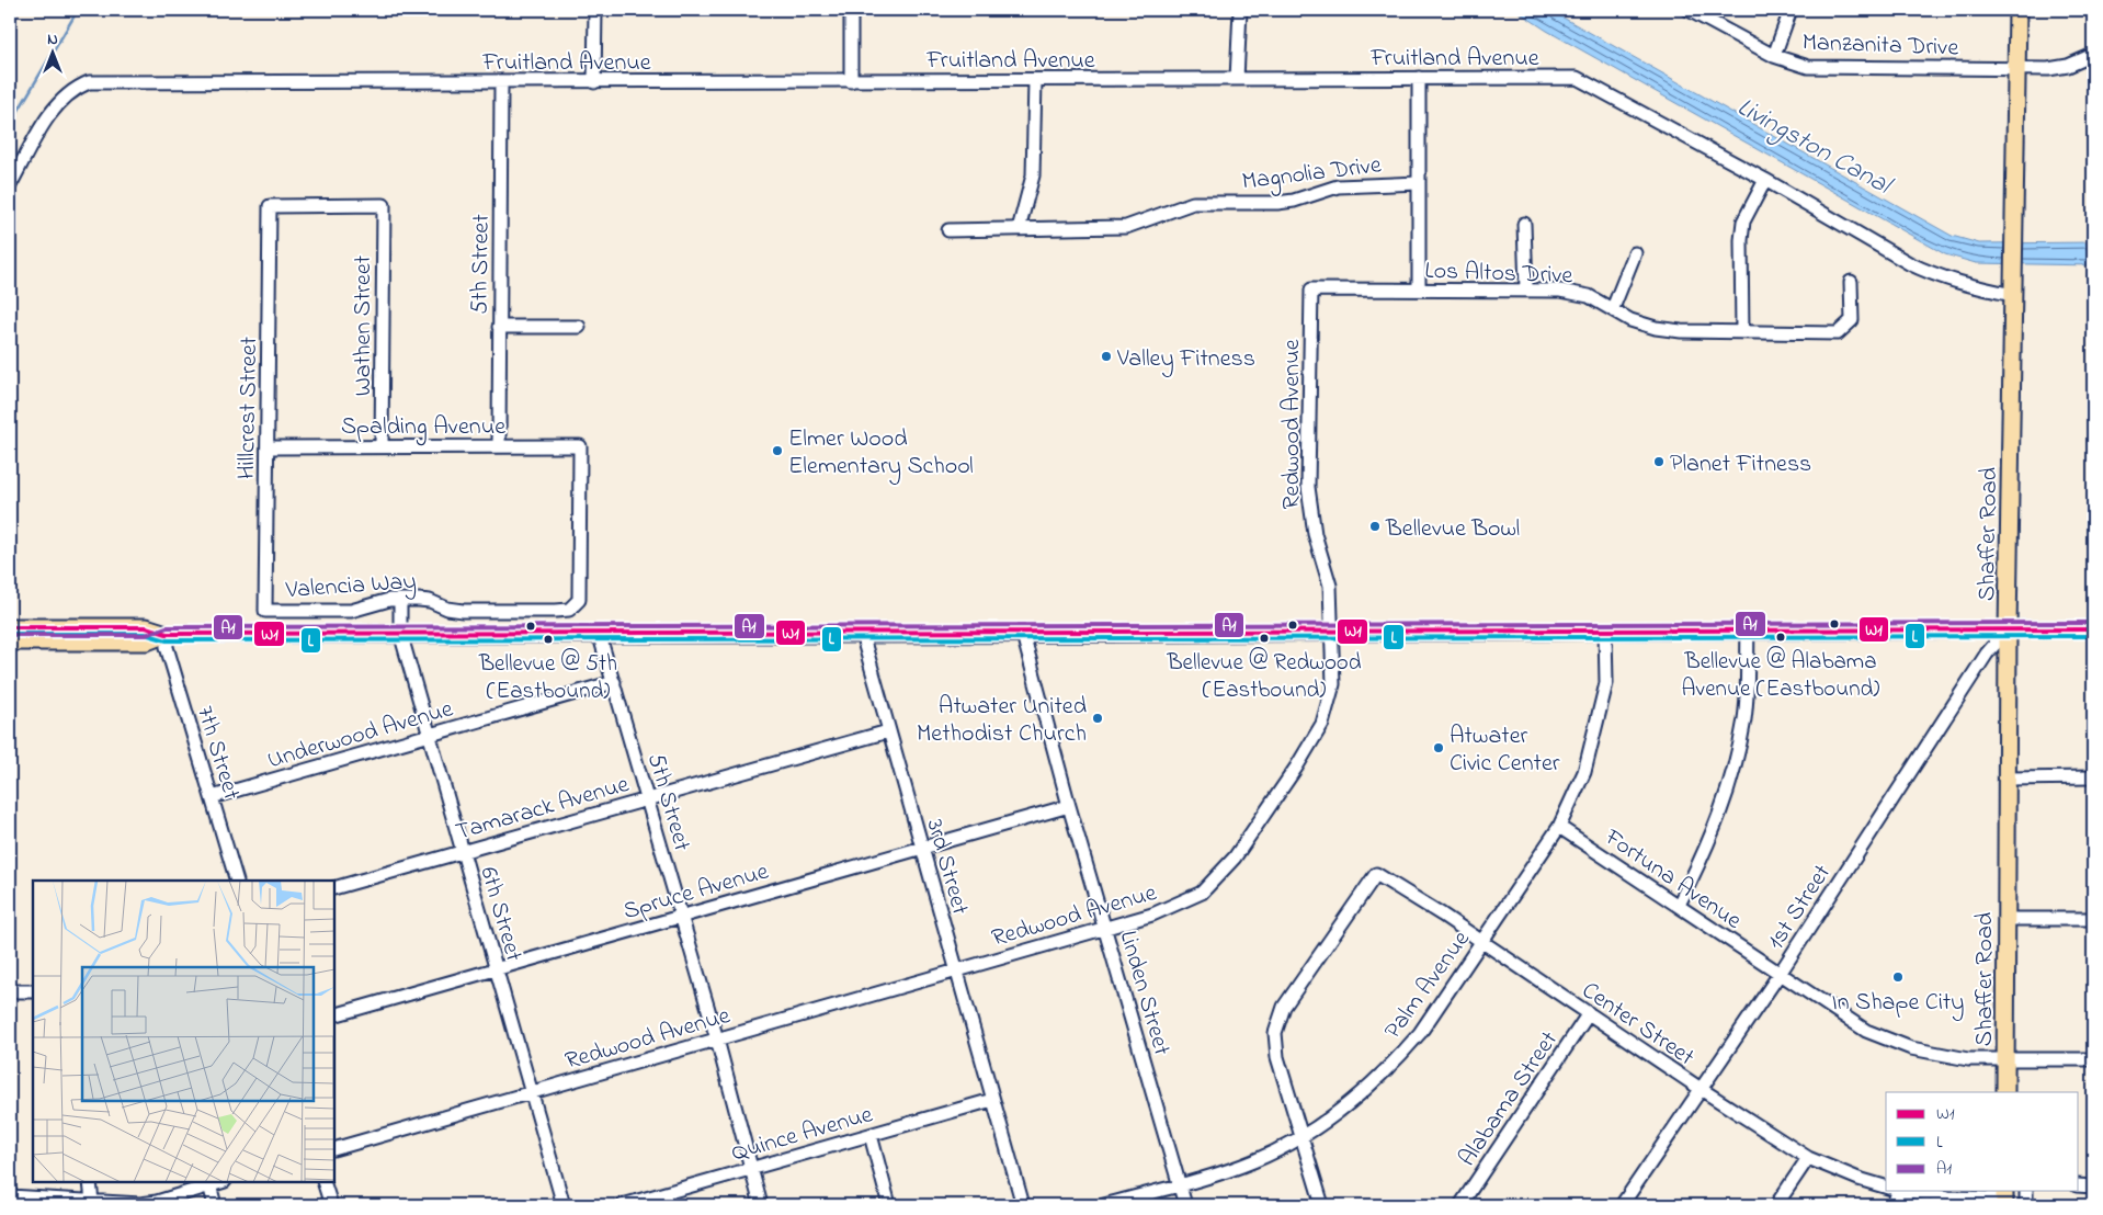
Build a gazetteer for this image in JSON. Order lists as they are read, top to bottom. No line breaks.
{"streets":{"main road":["Shaffer Road"],"street":["Manzanita Drive","Fruitland Avenue","Magnolia Drive","5th Street","Los Altos Drive","Wathen Street","Hillcrest Street","Spalding Avenue","Redwood Avenue","Valencia Way","Underwood Avenue","7th Street","Tamarack Avenue","3rd Street","Fortuna Avenue","Spruce Avenue","1st Street","6th Street","Palm Avenue","Linden Street","Center Street","Alabama Street","Quince Avenue"]},"crossings":[["Manzanita Drive","Shaffer Road"],["Fruitland Avenue","5th Street"],["Fruitland Avenue","Shaffer Road"],["5th Street","Spalding Avenue"],["5th Street","Redwood Avenue"],["5th Street","Underwood Avenue"],["5th Street","Tamarack Avenue"],["5th Street","Spruce Avenue"],["5th Street","Quince Avenue"],["Los Altos Drive","Redwood Avenue"],["Wathen Street","Hillcrest Street"],["Wathen Street","Spalding Avenue"],["Hillcrest Street","Spalding Avenue"],["Hillcrest Street","Valencia Way"],["Spalding Avenue","Valencia Way"],["Redwood Avenue","3rd Street"],["Redwood Avenue","6th Street"],["Redwood Avenue","Linden Street"],["Shaffer Road","Fortuna Avenue"],["Shaffer Road","1st Street"],["Valencia Way","6th Street"],["Underwood Avenue","7th Street"],["Underwood Avenue","6th Street"],["Tamarack Avenue","3rd Street"],["Tamarack Avenue","6th Street"],["3rd Street","Spruce Avenue"],["3rd Street","Quince Avenue"],["Fortuna Avenue","1st Street"],["Fortuna Avenue","Palm Avenue"],["Spruce Avenue","6th Street"],["Spruce Avenue","Linden Street"],["1st Street","Center Street"],["Palm Avenue","Linden Street"],["Palm Avenue","Center Street"],["Center Street","Alabama Street"]],"water":["Livingston Canal"],"places":["Valley Fitness","Elmer Wood Elementary School","Planet Fitness","Bellevue Bowl","Bellevue @ Alabama Avenue (Eastbound)","Bellevue @ Redwood (Eastbound)","Bellevue @ 5th (Eastbound)","Atwater United Methodist Church","Atwater Civic Center","In Shape City"],"lines":["transit line A1","transit line W1","transit line L"],"legend":["W1","L","A1"],"north":"top"}
